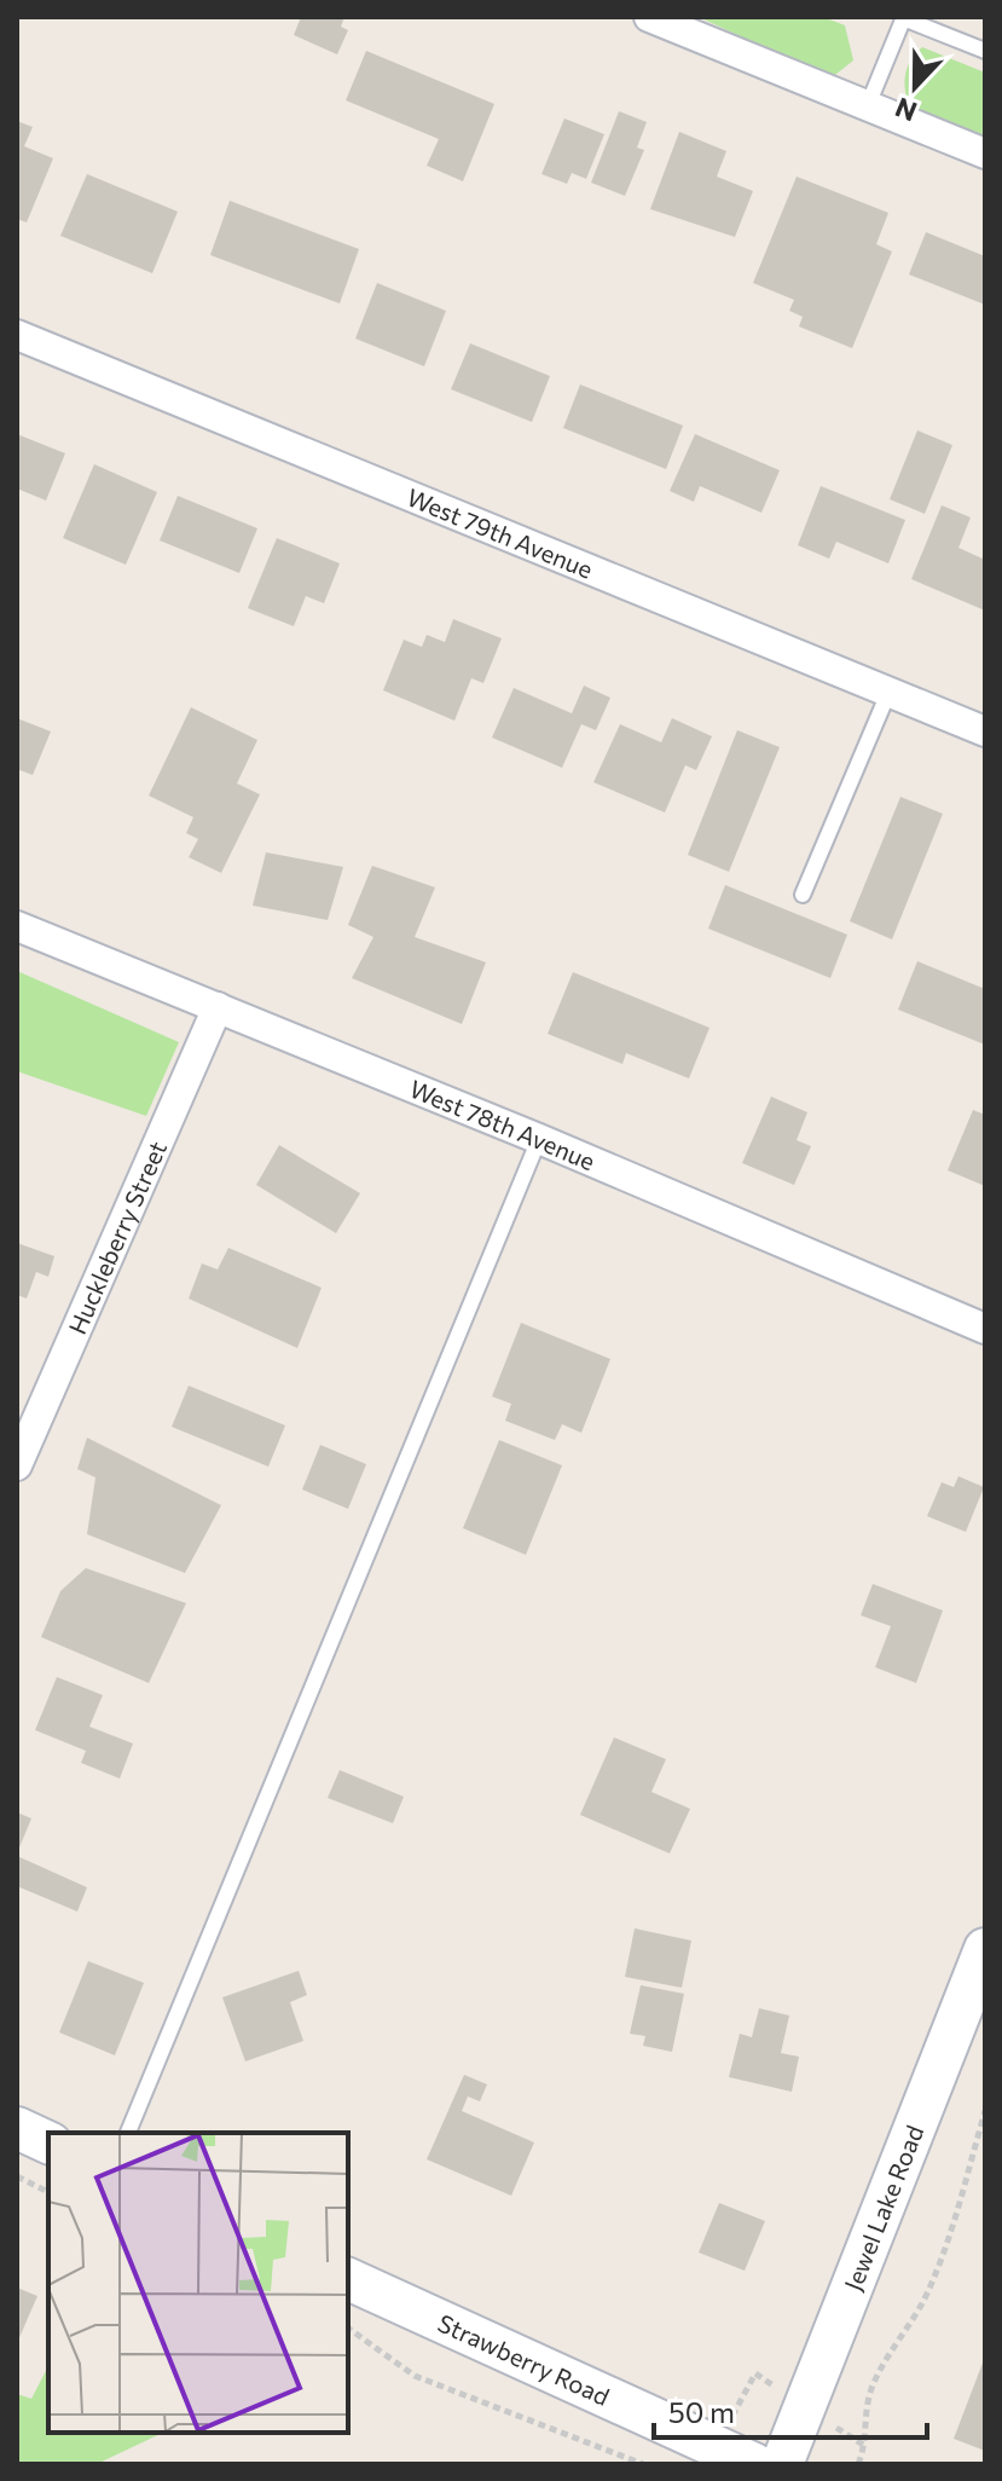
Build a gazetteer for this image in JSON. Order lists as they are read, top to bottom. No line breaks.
{"streets":{"main road":["Jewel Lake Road","Strawberry Road"],"street":["West 79th Avenue","West 78th Avenue","Huckleberry Street"]},"crossings":[["West 78th Avenue","Huckleberry Street"]],"scale_bar":"50 m","north":"bottom"}
